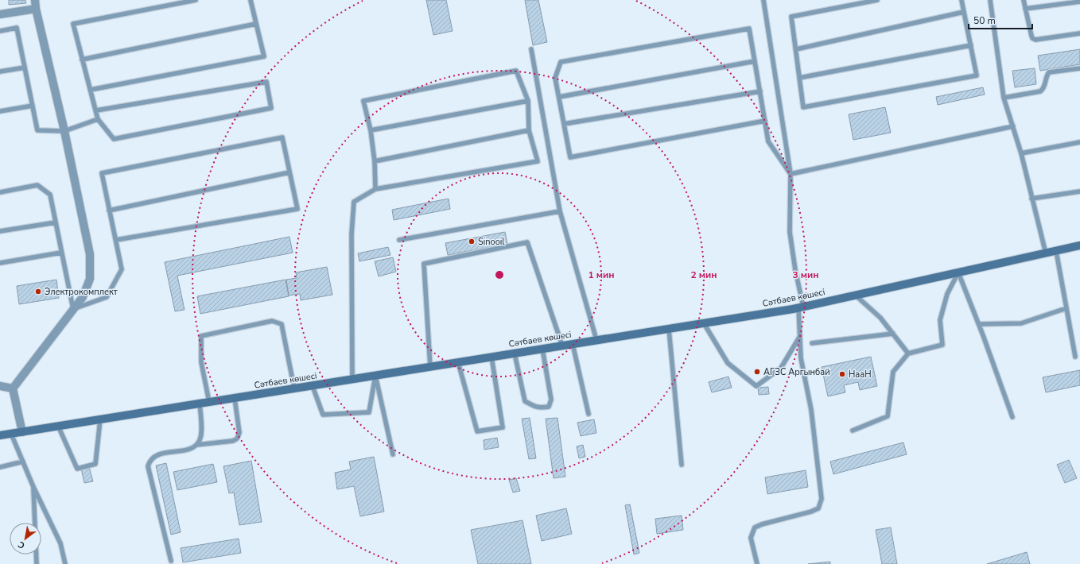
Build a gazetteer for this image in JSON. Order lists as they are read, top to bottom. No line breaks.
{"streets":{"main road":["Сәтбаев көшесі"]},"places":["Sinooil","Электрокомплект","АГЗС Аргынбай","НааН"],"scale_bar":"50 m","north":"bottom left","rings":["1 мин","2 мин","3 мин"]}
